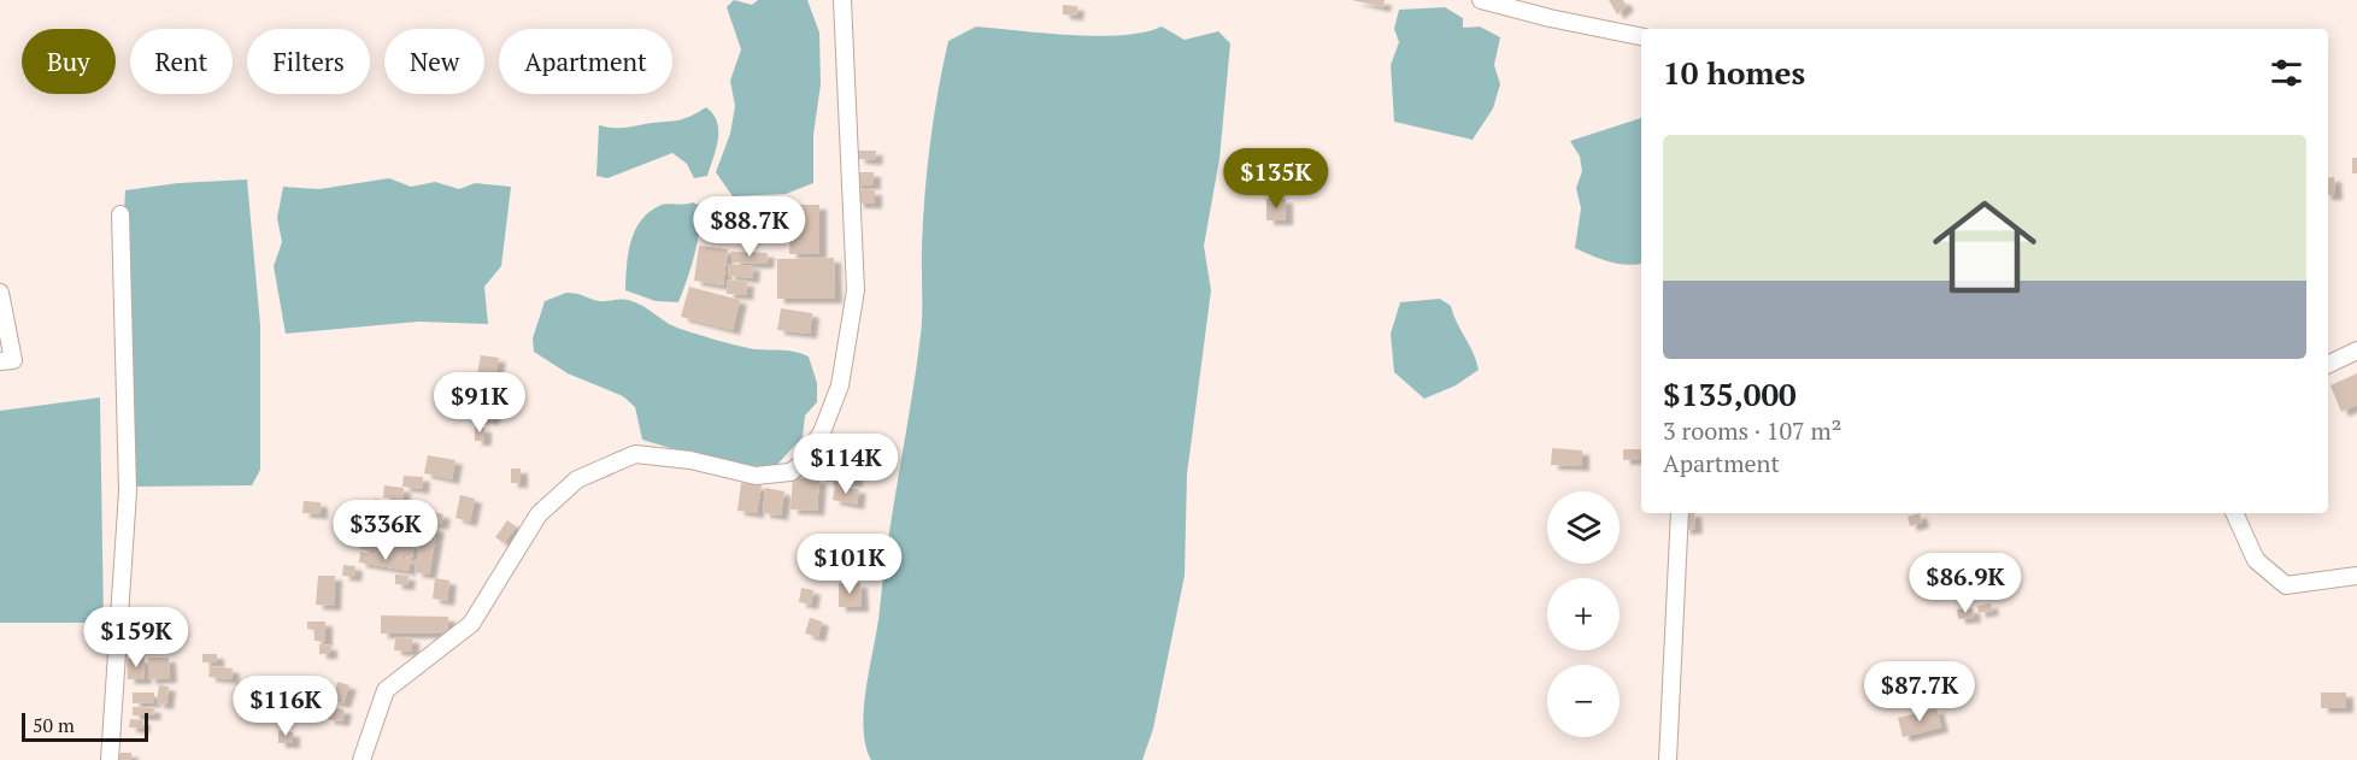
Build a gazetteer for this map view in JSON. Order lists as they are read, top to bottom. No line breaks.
{"scale_bar":"50 m","page":{"chip":["Buy","Rent","Filters","New","Apartment"],"heading":"10 homes","list":[{"name":"$135,000","note":"3 rooms · 107 m² · Apartment"}],"price":["$135K","$88.7K","$91K","$114K","$336K","$101K","$86.9K","$159K","$87.7K","$116K"],"map_buttons":["+","−"],"scale":"50 m"}}
